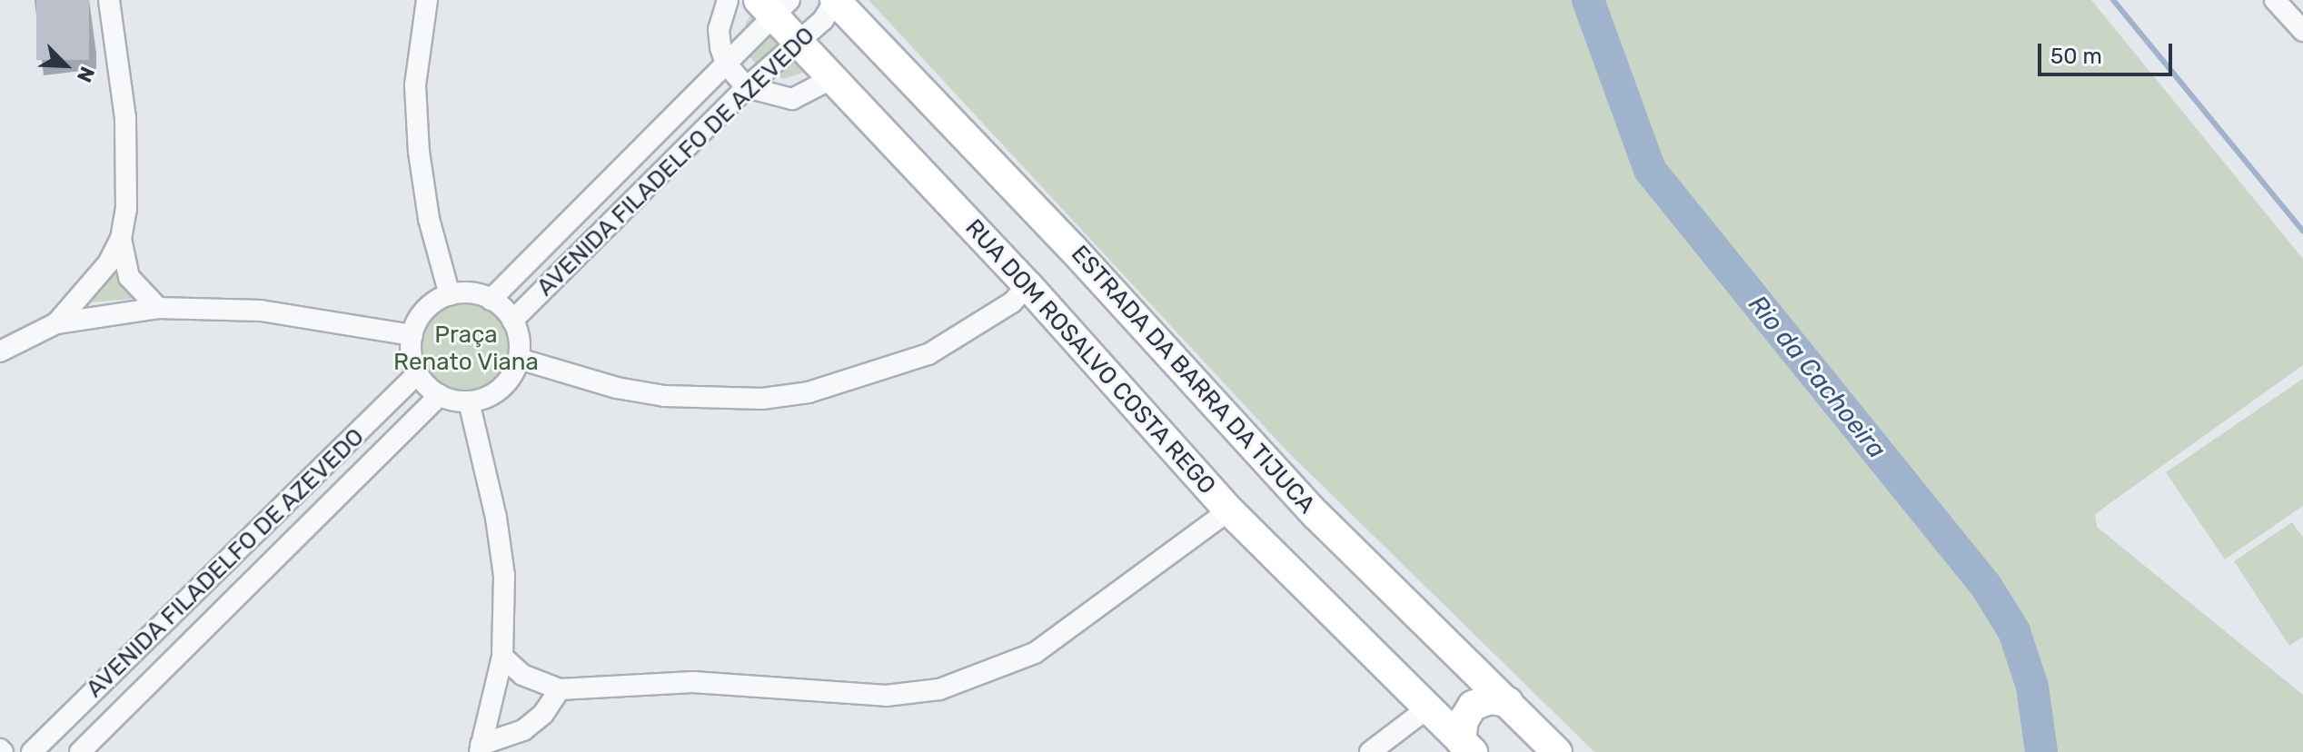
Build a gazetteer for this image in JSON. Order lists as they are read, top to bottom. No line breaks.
{"streets":{"main road":["RUA DOM ROSALVO COSTA REGO","ESTRADA DA BARRA DA TIJUCA"],"street":["AVENIDA FILADELFO DE AZEVEDO"]},"crossings":[["AVENIDA FILADELFO DE AZEVEDO","RUA DOM ROSALVO COSTA REGO"],["AVENIDA FILADELFO DE AZEVEDO","ESTRADA DA BARRA DA TIJUCA"]],"water":["Rio da Cachoeira"],"parks":["Praça Renato Viana"],"scale_bar":"50 m","north":"bottom right"}
